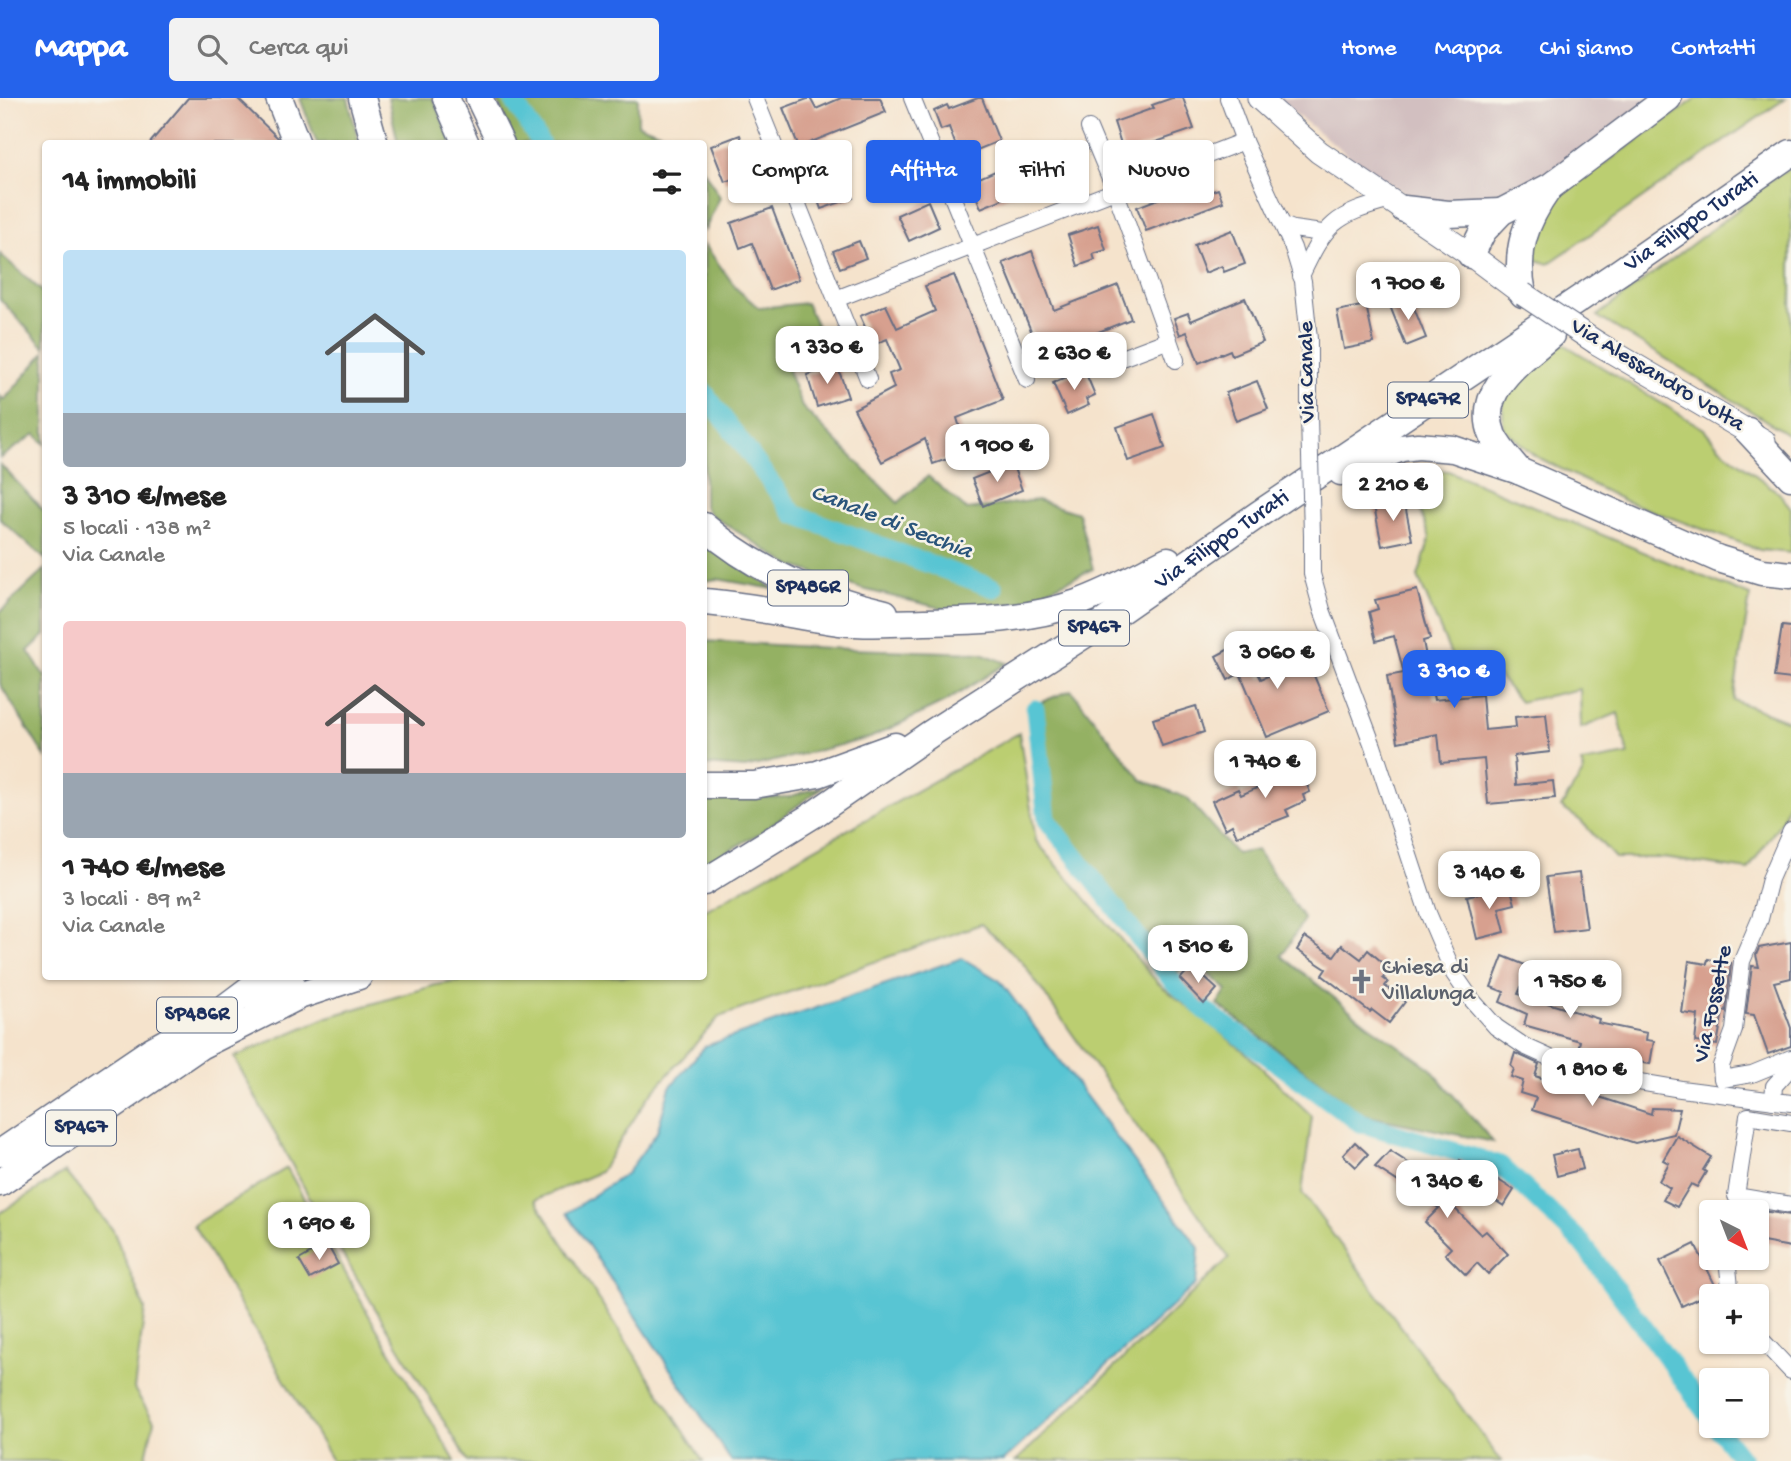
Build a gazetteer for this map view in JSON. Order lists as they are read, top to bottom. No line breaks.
{"streets":{"main road":["Via Filippo Turati","Via Alessandro Volta","SP467R","SP486R","SP467"],"street":["Via Canale","Via Fossette"]},"crossings":[["Via Filippo Turati","SP467"],["SP486R","SP467"]],"water":["Canale di Secchia"],"places":{"church":["Chiesa di Villalunga"]},"north":"bottom right","page":{"header":"Mappa","search":"Cerca qui","nav":["Home","Mappa","Chi siamo","Contatti"],"chip":["Compra","Affitta","Filtri","Nuovo"],"heading":"14 immobili","list":[{"name":"3 310 €/mese","note":"5 locali · 138 m² · Via Canale"},{"name":"1 740 €/mese","note":"3 locali · 89 m² · Via Canale"}],"price":["1 700 €","1 330 €","2 630 €","1 900 €","2 210 €","3 060 €","3 310 €","1 740 €","3 140 €","1 510 €","1 750 €","1 810 €","1 340 €","1 690 €"],"map_buttons":["+","−"]}}
